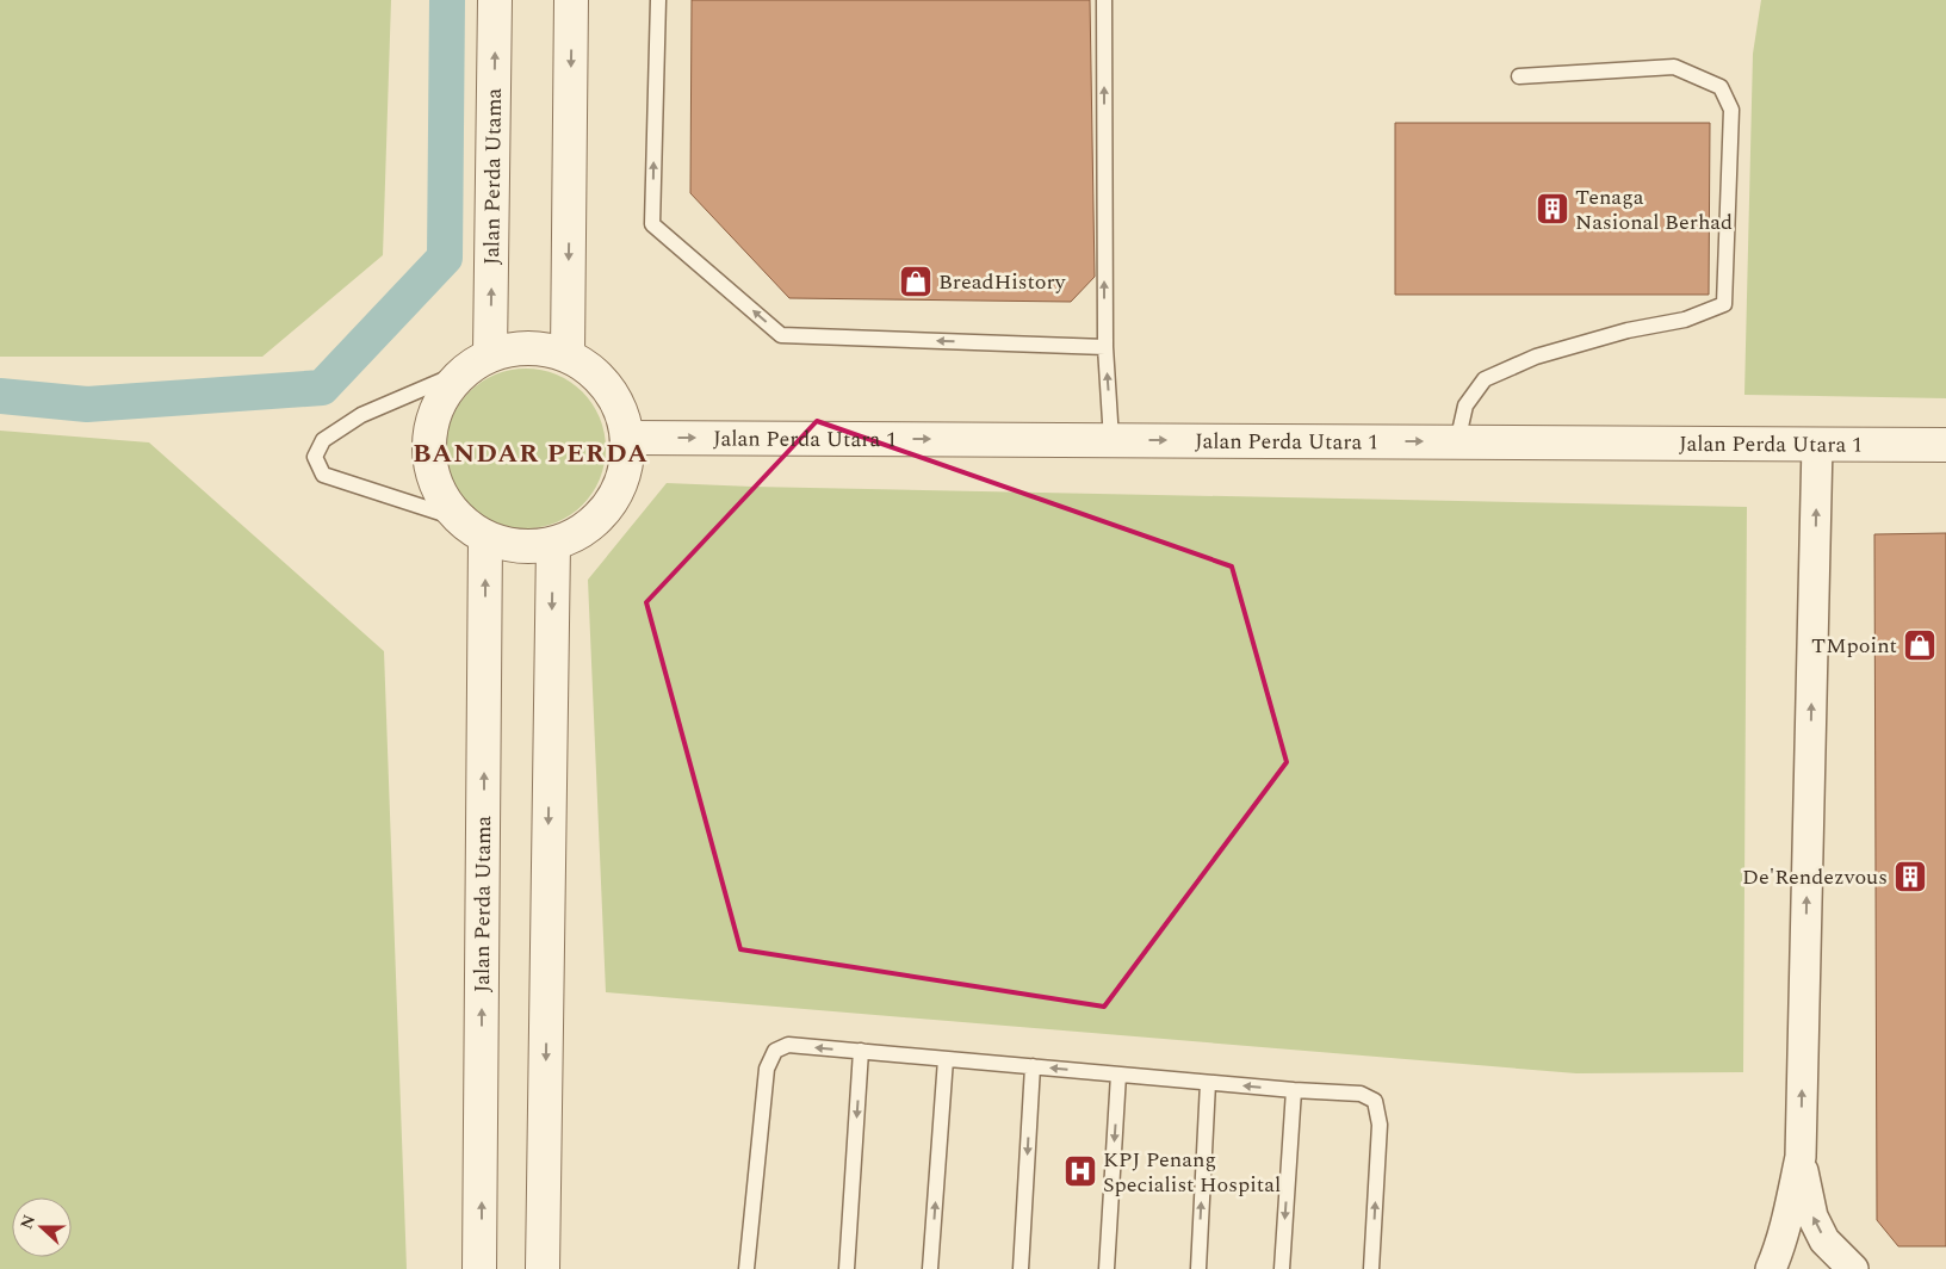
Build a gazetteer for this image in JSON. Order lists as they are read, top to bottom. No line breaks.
{"streets":{"street":["Jalan Perda Utama","Jalan Perda Utara 1"]},"crossings":[["Jalan Perda Utama","Jalan Perda Utara 1"]],"one_way":["Jalan Perda Utara 1"],"districts":["BANDAR PERDA"],"places":{"building":["Tenaga Nasional Berhad","De'Rendezvous"],"shop":["BreadHistory","TMpoint"],"hospital":["KPJ Penang Specialist Hospital"]},"north":"left"}
